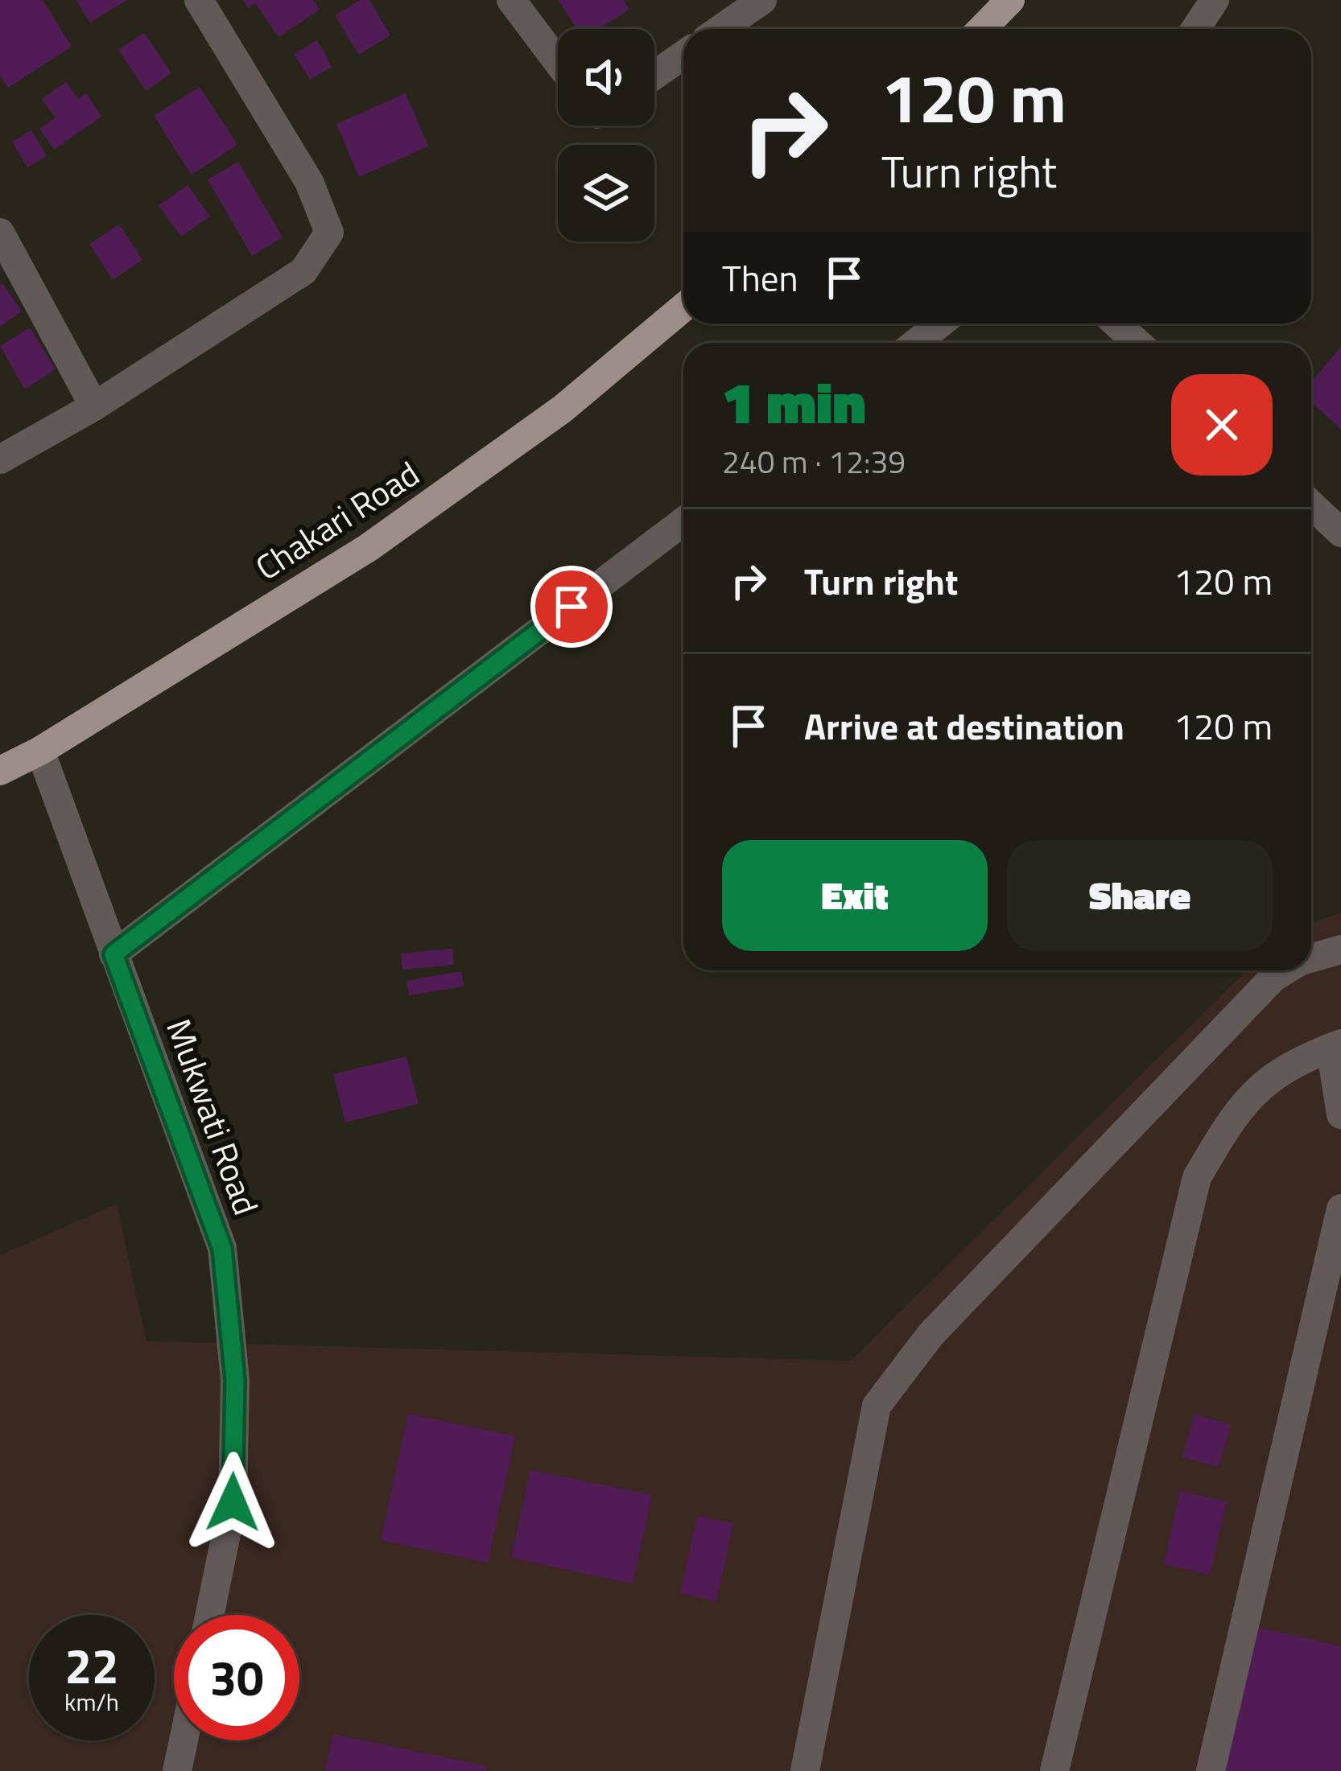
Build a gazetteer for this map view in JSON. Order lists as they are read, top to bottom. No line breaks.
{"streets":{"main road":["Chakari Road"],"street":["Mukwati Road"]},"crossings":[["Chakari Road","Mukwati Road"]],"page":{"turn":["120 m","Turn right"],"then":"Then","heading":["1 min","240 m · 12:39"],"list":[{"name":"Turn right","value":"120 m"},{"name":"Arrive at destination","value":"120 m"}],"buttons":["Exit","Share"],"speed":"22 km/h","limit":"30"}}
